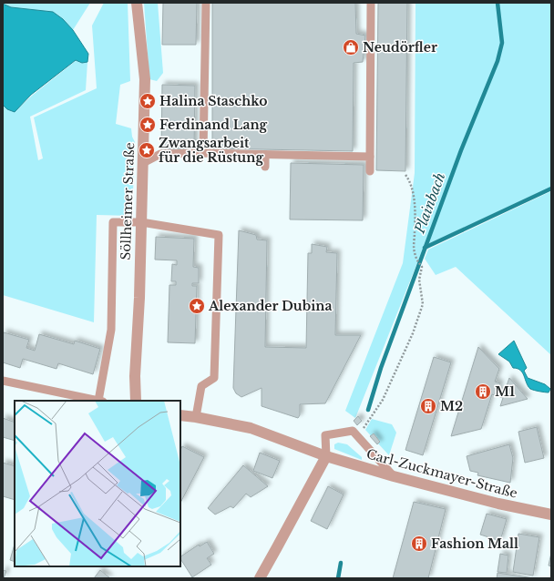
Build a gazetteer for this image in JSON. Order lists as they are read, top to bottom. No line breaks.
{"streets":{"street":["Söllheimer Straße","Carl-Zuckmayer-Straße"]},"water":["Plainbach"],"places":{"shop":["Neudörfler"],"place":["Halina Staschko","Ferdinand Lang","Zwangsarbeit für die Rüstung","Alexander Dubina"],"building":["M1","M2","Fashion Mall"]}}
